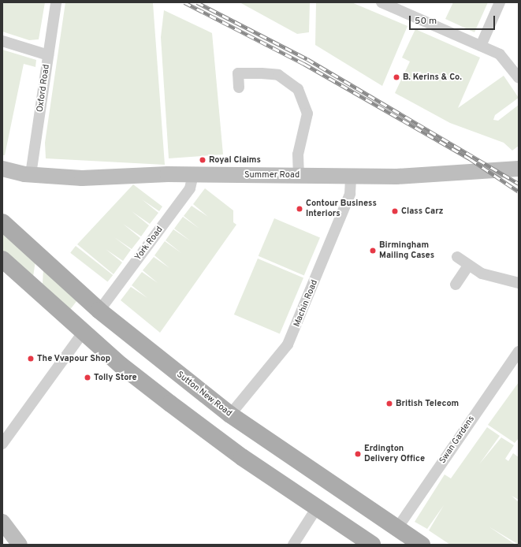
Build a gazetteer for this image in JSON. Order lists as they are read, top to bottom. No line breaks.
{"streets":{"main road":["Summer Road","Sutton New Road"],"street":["Oxford Road","York Road","Machin Road","Swan Gardens"]},"crossings":[["Oxford Road","Summer Road"],["Summer Road","York Road"],["Summer Road","Machin Road"],["York Road","Sutton New Road"],["Machin Road","Sutton New Road"],["Sutton New Road","Swan Gardens"]],"places":["B. Kerins & Co.","Royal Claims","Contour Business Interiors","Class Carz","Birmingham Mailing Cases","The Vvapour Shop","Tolly Store","British Telecom","Erdington Delivery Office"],"scale_bar":"50 m"}
